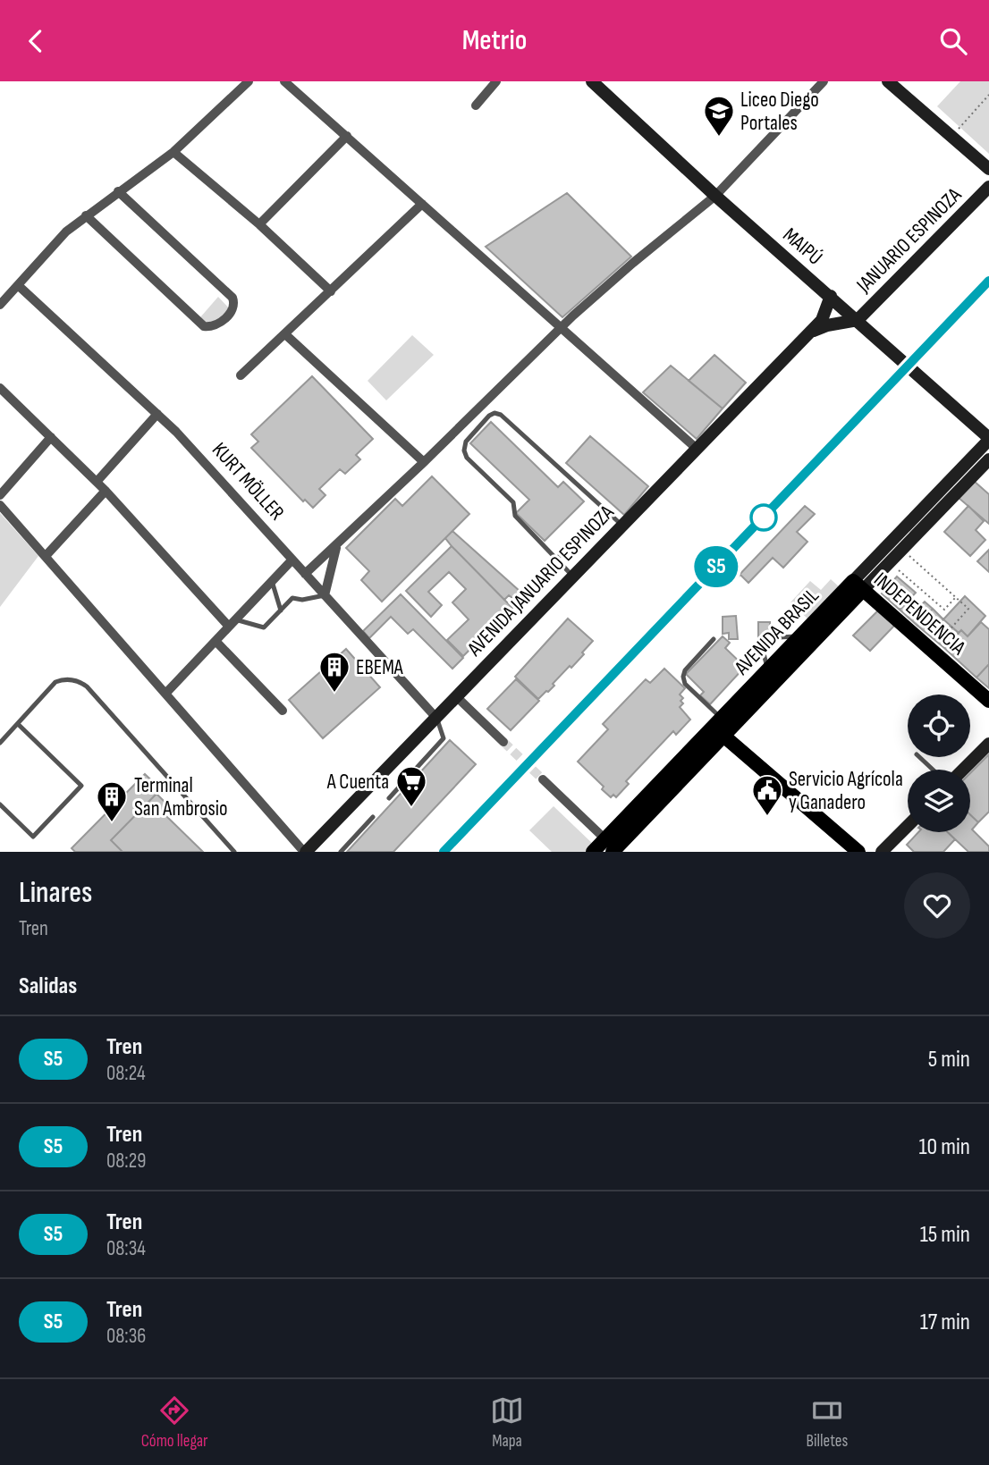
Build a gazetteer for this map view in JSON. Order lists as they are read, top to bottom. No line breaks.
{"streets":{"main road":["JANUARIO ESPINOZA","MAIPÚ","AVENIDA JANUARIO ESPINOZA","INDEPENDENCIA","AVENIDA BRASIL"],"street":["KURT MÖLLER"]},"crossings":[["JANUARIO ESPINOZA","MAIPÚ"],["JANUARIO ESPINOZA","AVENIDA JANUARIO ESPINOZA"],["MAIPÚ","AVENIDA JANUARIO ESPINOZA"],["MAIPÚ","AVENIDA BRASIL"],["KURT MÖLLER","AVENIDA JANUARIO ESPINOZA"],["INDEPENDENCIA","AVENIDA BRASIL"]],"places":{"school or university":["Liceo Diego Portales"],"building":["EBEMA","Terminal San Ambrosio"],"supermarket":["A Cuenta"],"public building":["Servicio Agrícola y Ganadero"]},"page":{"header":"Metrio","on_map":"S5","heading":[["Linares","Tren"],"Salidas"],"list":[{"mark":"S5","name":"Tren","note":"08:24","value":"5 min"},{"mark":"S5","name":"Tren","note":"08:29","value":"10 min"},{"mark":"S5","name":"Tren","note":"08:34","value":"15 min"},{"mark":"S5","name":"Tren","note":"08:36","value":"17 min"}],"tabs":["Cómo llegar","Mapa","Billetes"]}}
